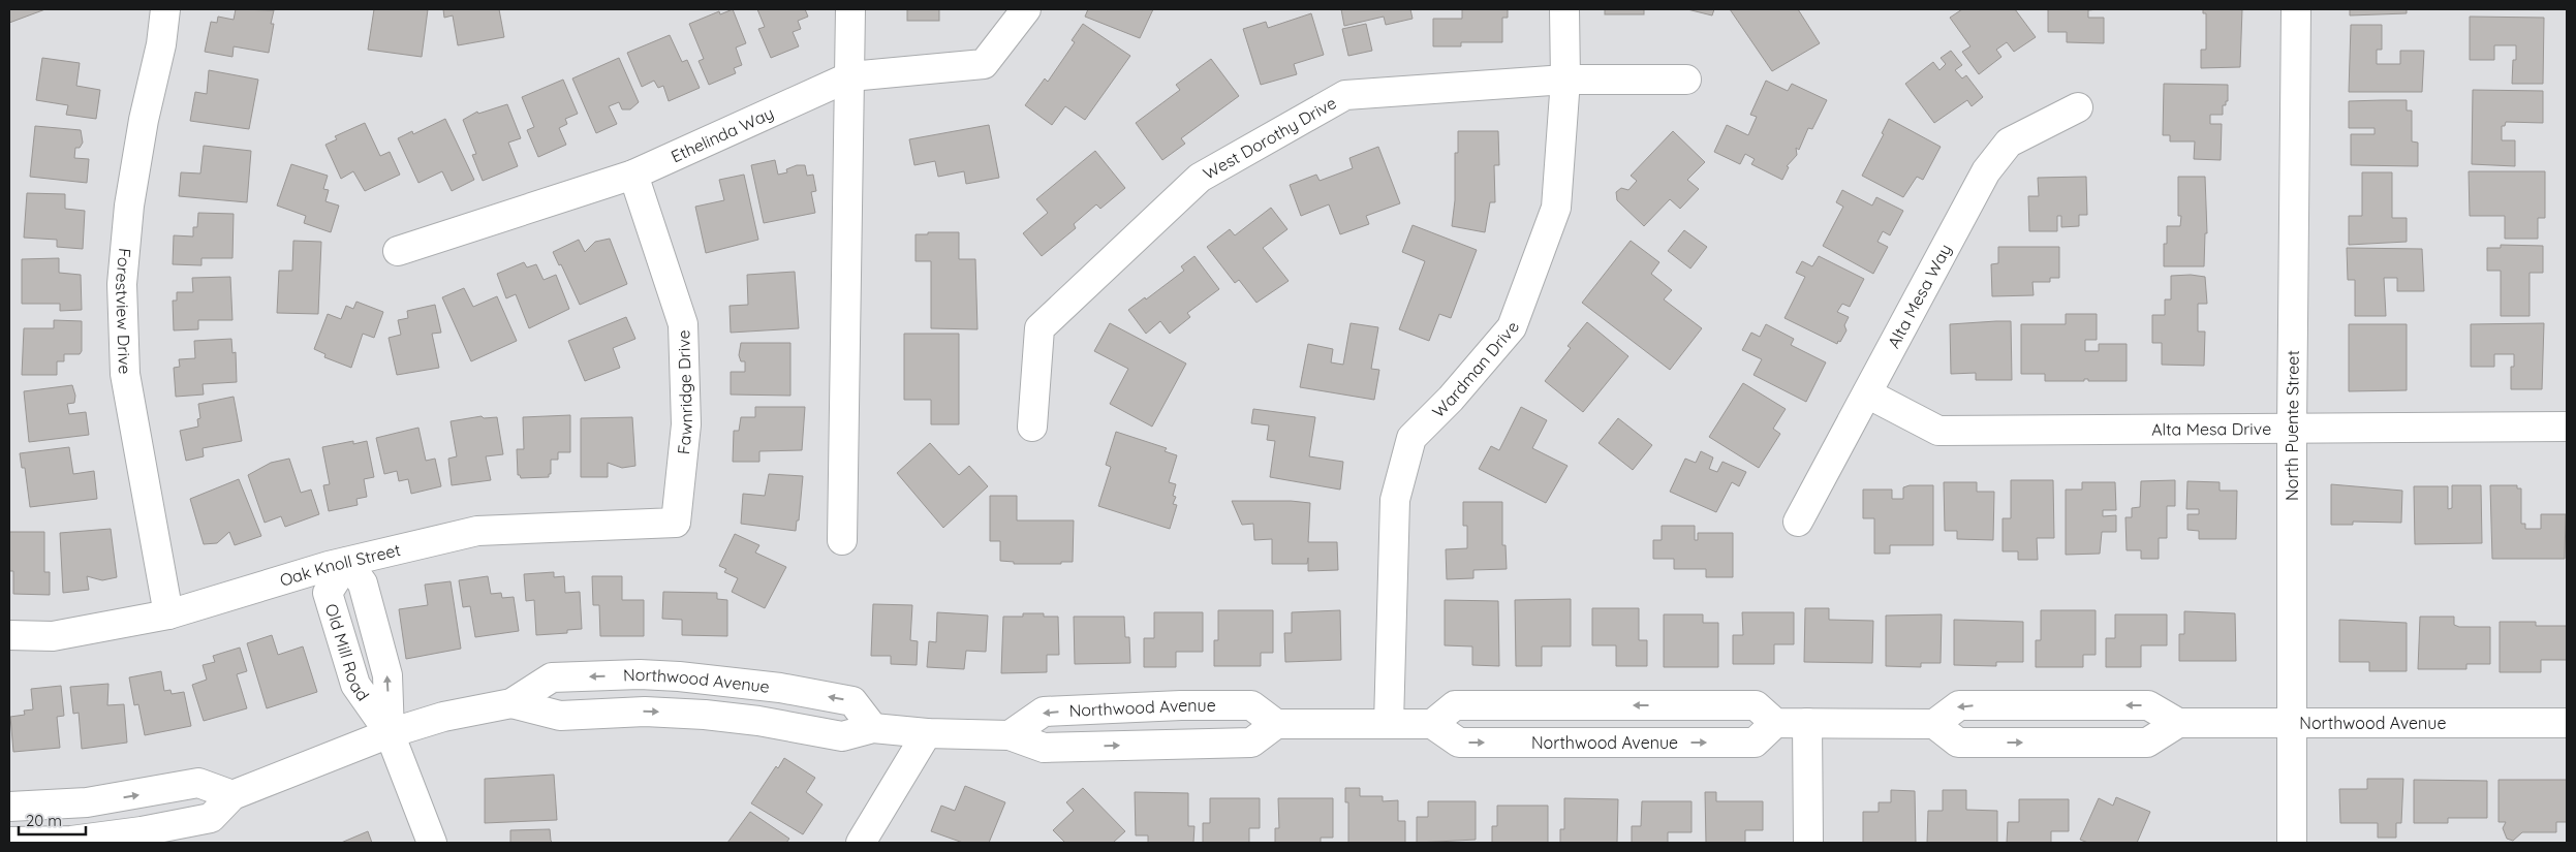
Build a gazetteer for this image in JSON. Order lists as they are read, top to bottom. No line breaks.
{"streets":{"street":["Ethelinda Way","West Dorothy Drive","Alta Mesa Way","Forestview Drive","Wardman Drive","Fawnridge Drive","North Puente Street","Alta Mesa Drive","Oak Knoll Street","Old Mill Road","Northwood Avenue"]},"crossings":[["Ethelinda Way","Fawnridge Drive"],["West Dorothy Drive","Wardman Drive"],["Alta Mesa Way","Alta Mesa Drive"],["Forestview Drive","Oak Knoll Street"],["Fawnridge Drive","Oak Knoll Street"],["North Puente Street","Alta Mesa Drive"],["North Puente Street","Northwood Avenue"],["Oak Knoll Street","Old Mill Road"],["Old Mill Road","Northwood Avenue"]],"scale_bar":"20 m"}
